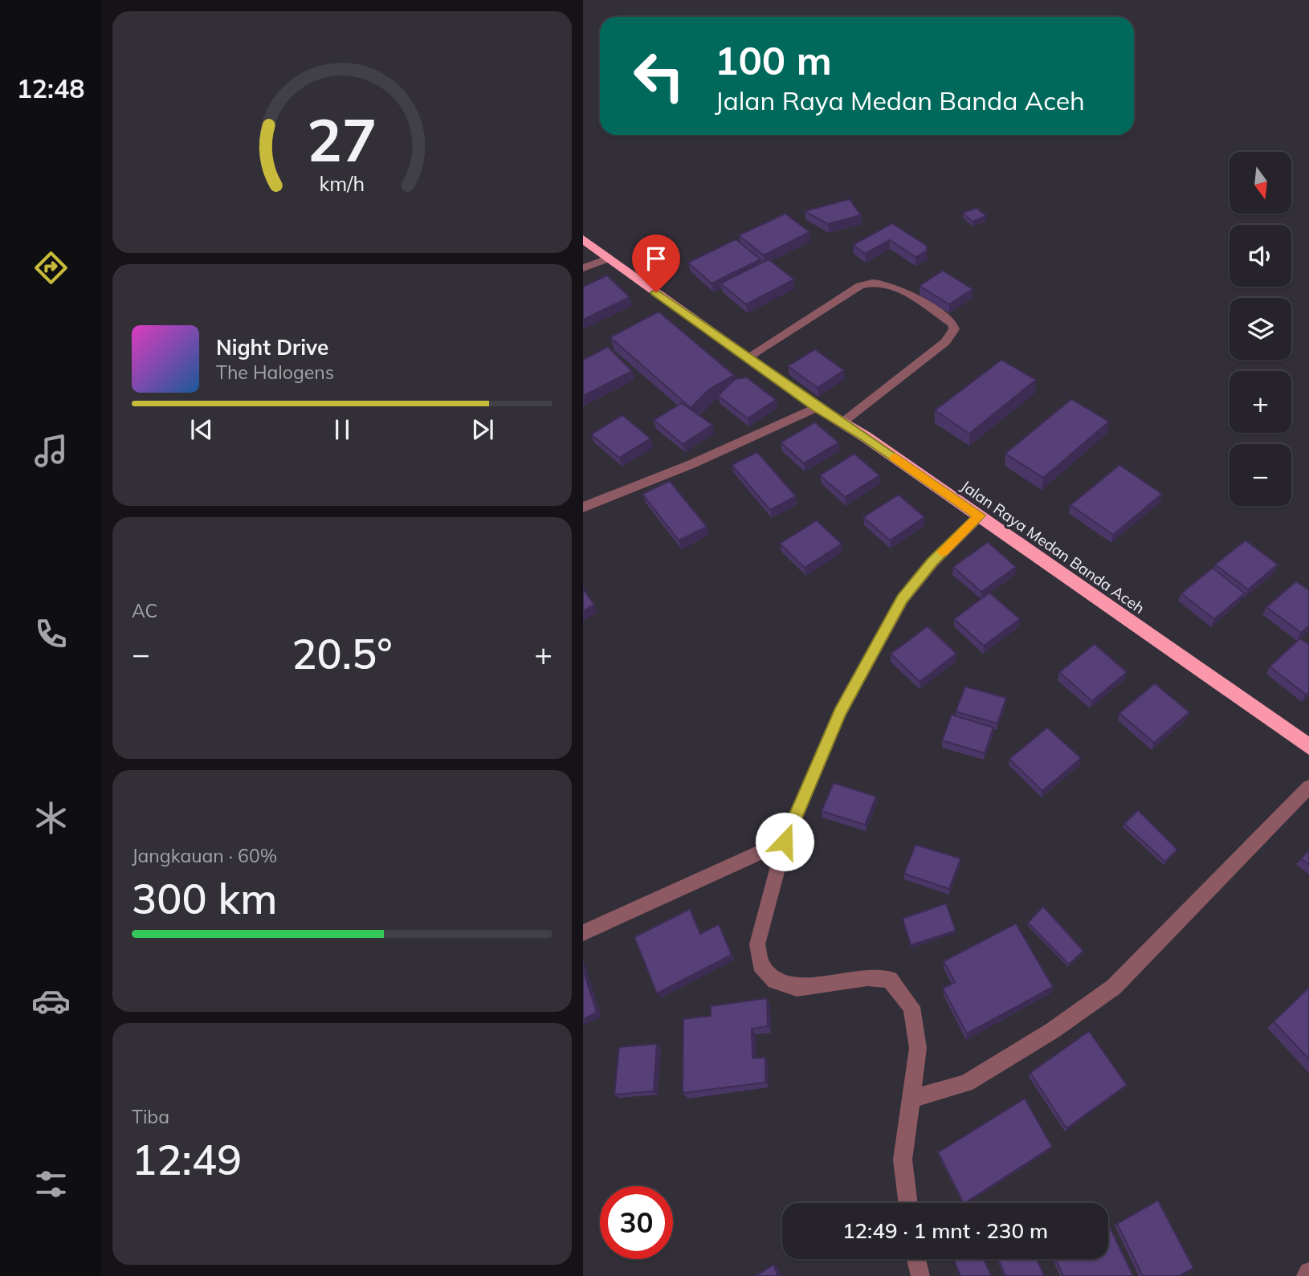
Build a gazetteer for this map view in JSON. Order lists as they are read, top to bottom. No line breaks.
{"streets":{"highway":["Jalan Raya Medan Banda Aceh"]},"north":"bottom","page":{"tabs":"12:48","turn":["100 m","Jalan Raya Medan Banda Aceh"],"map_buttons":["+","−"],"song":["Night Drive","The Halogens"],"tile":["AC",["Jangkauan · 60%","300 km"],["Tiba","12:49"]],"heat":["−","20.5°","+"],"limit":"30","trip":"12:49 · 1 mnt · 230 m","gauge":["27","km/h"]}}
